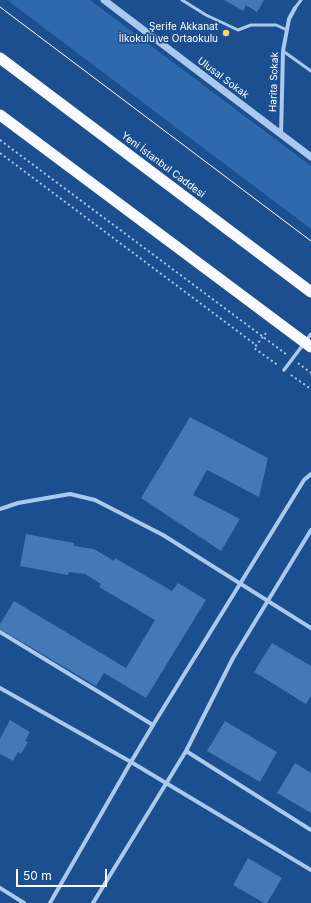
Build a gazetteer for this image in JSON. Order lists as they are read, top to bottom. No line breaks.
{"streets":{"highway":["Yeni İstanbul Caddesi"],"street":["Ulusal Sokak","Harita Sokak"]},"crossings":[["Ulusal Sokak","Harita Sokak"]],"places":["Şerife Akkanat İlkokulu ve Ortaokulu"],"scale_bar":"50 m"}
